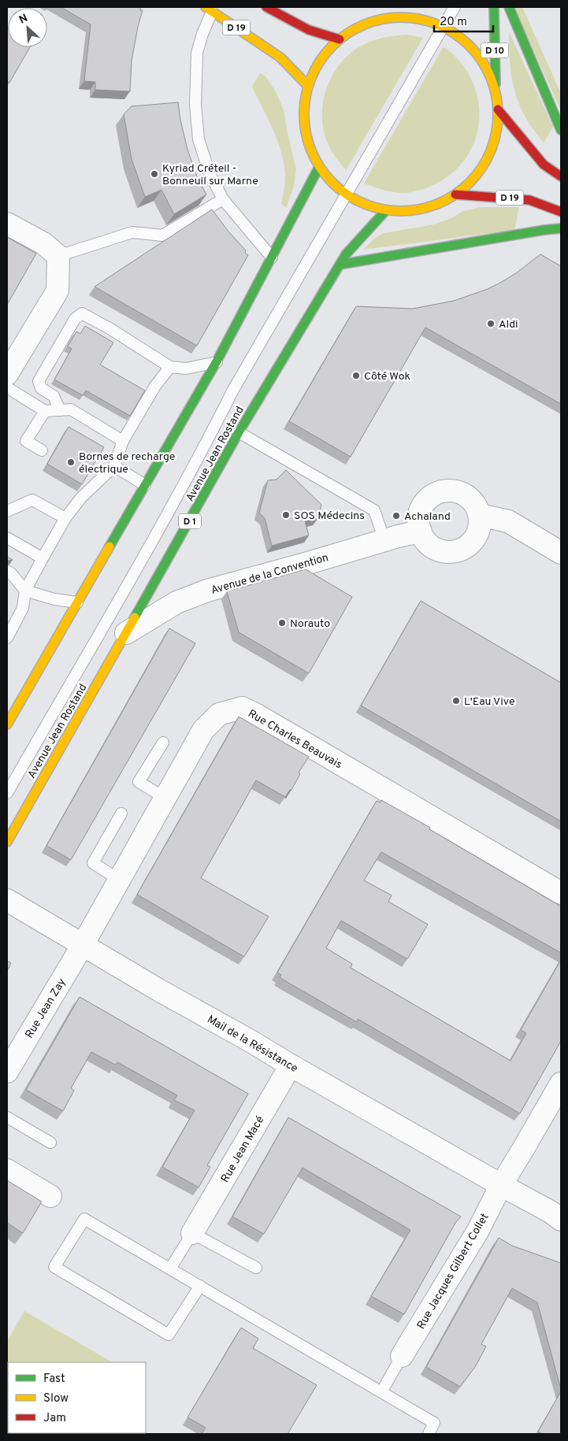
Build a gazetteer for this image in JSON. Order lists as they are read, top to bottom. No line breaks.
{"streets":{"main road":["D 19","D 10","Avenue Jean Rostand","D 1"],"street":["Avenue de la Convention","Rue Charles Beauvais","Rue Jean Zay","Mail de la Résistance","Rue Jean Macé","Rue Jacques Gilbert Collet"]},"crossings":[["Avenue Jean Rostand","Avenue de la Convention"],["Rue Charles Beauvais","Rue Jean Zay"],["Rue Charles Beauvais","Mail de la Résistance"],["Rue Jean Zay","Mail de la Résistance"],["Mail de la Résistance","Rue Jean Macé"],["Mail de la Résistance","Rue Jacques Gilbert Collet"]],"places":["Kyriad Créteil - Bonneuil sur Marne","Aldi","Côté Wok","Bornes de recharge électrique","SOS Médecins","Achaland","Norauto","L'Eau Vive"],"legend":["Fast","Slow","Jam"],"scale_bar":"20 m","north":"top left"}
